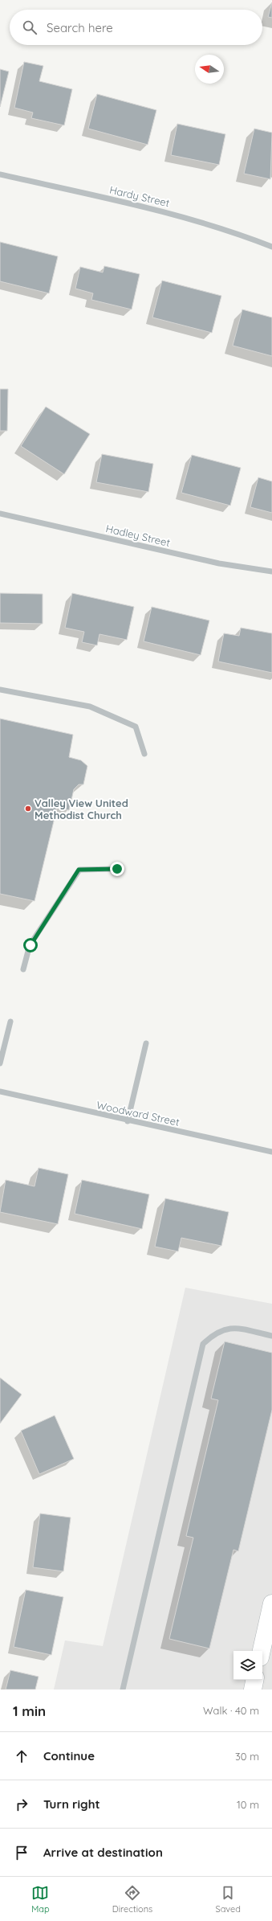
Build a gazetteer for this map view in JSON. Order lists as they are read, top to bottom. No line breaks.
{"streets":{"street":["Hardy Street","Hadley Street","Woodward Street"]},"places":["Valley View United Methodist Church"],"north":"left","page":{"search":"Search here","heading":["1 min","Walk · 40 m"],"list":[["Continue","30 m"],["Turn right","10 m"],"Arrive at destination"],"nav":["Map","Directions","Saved"]}}
